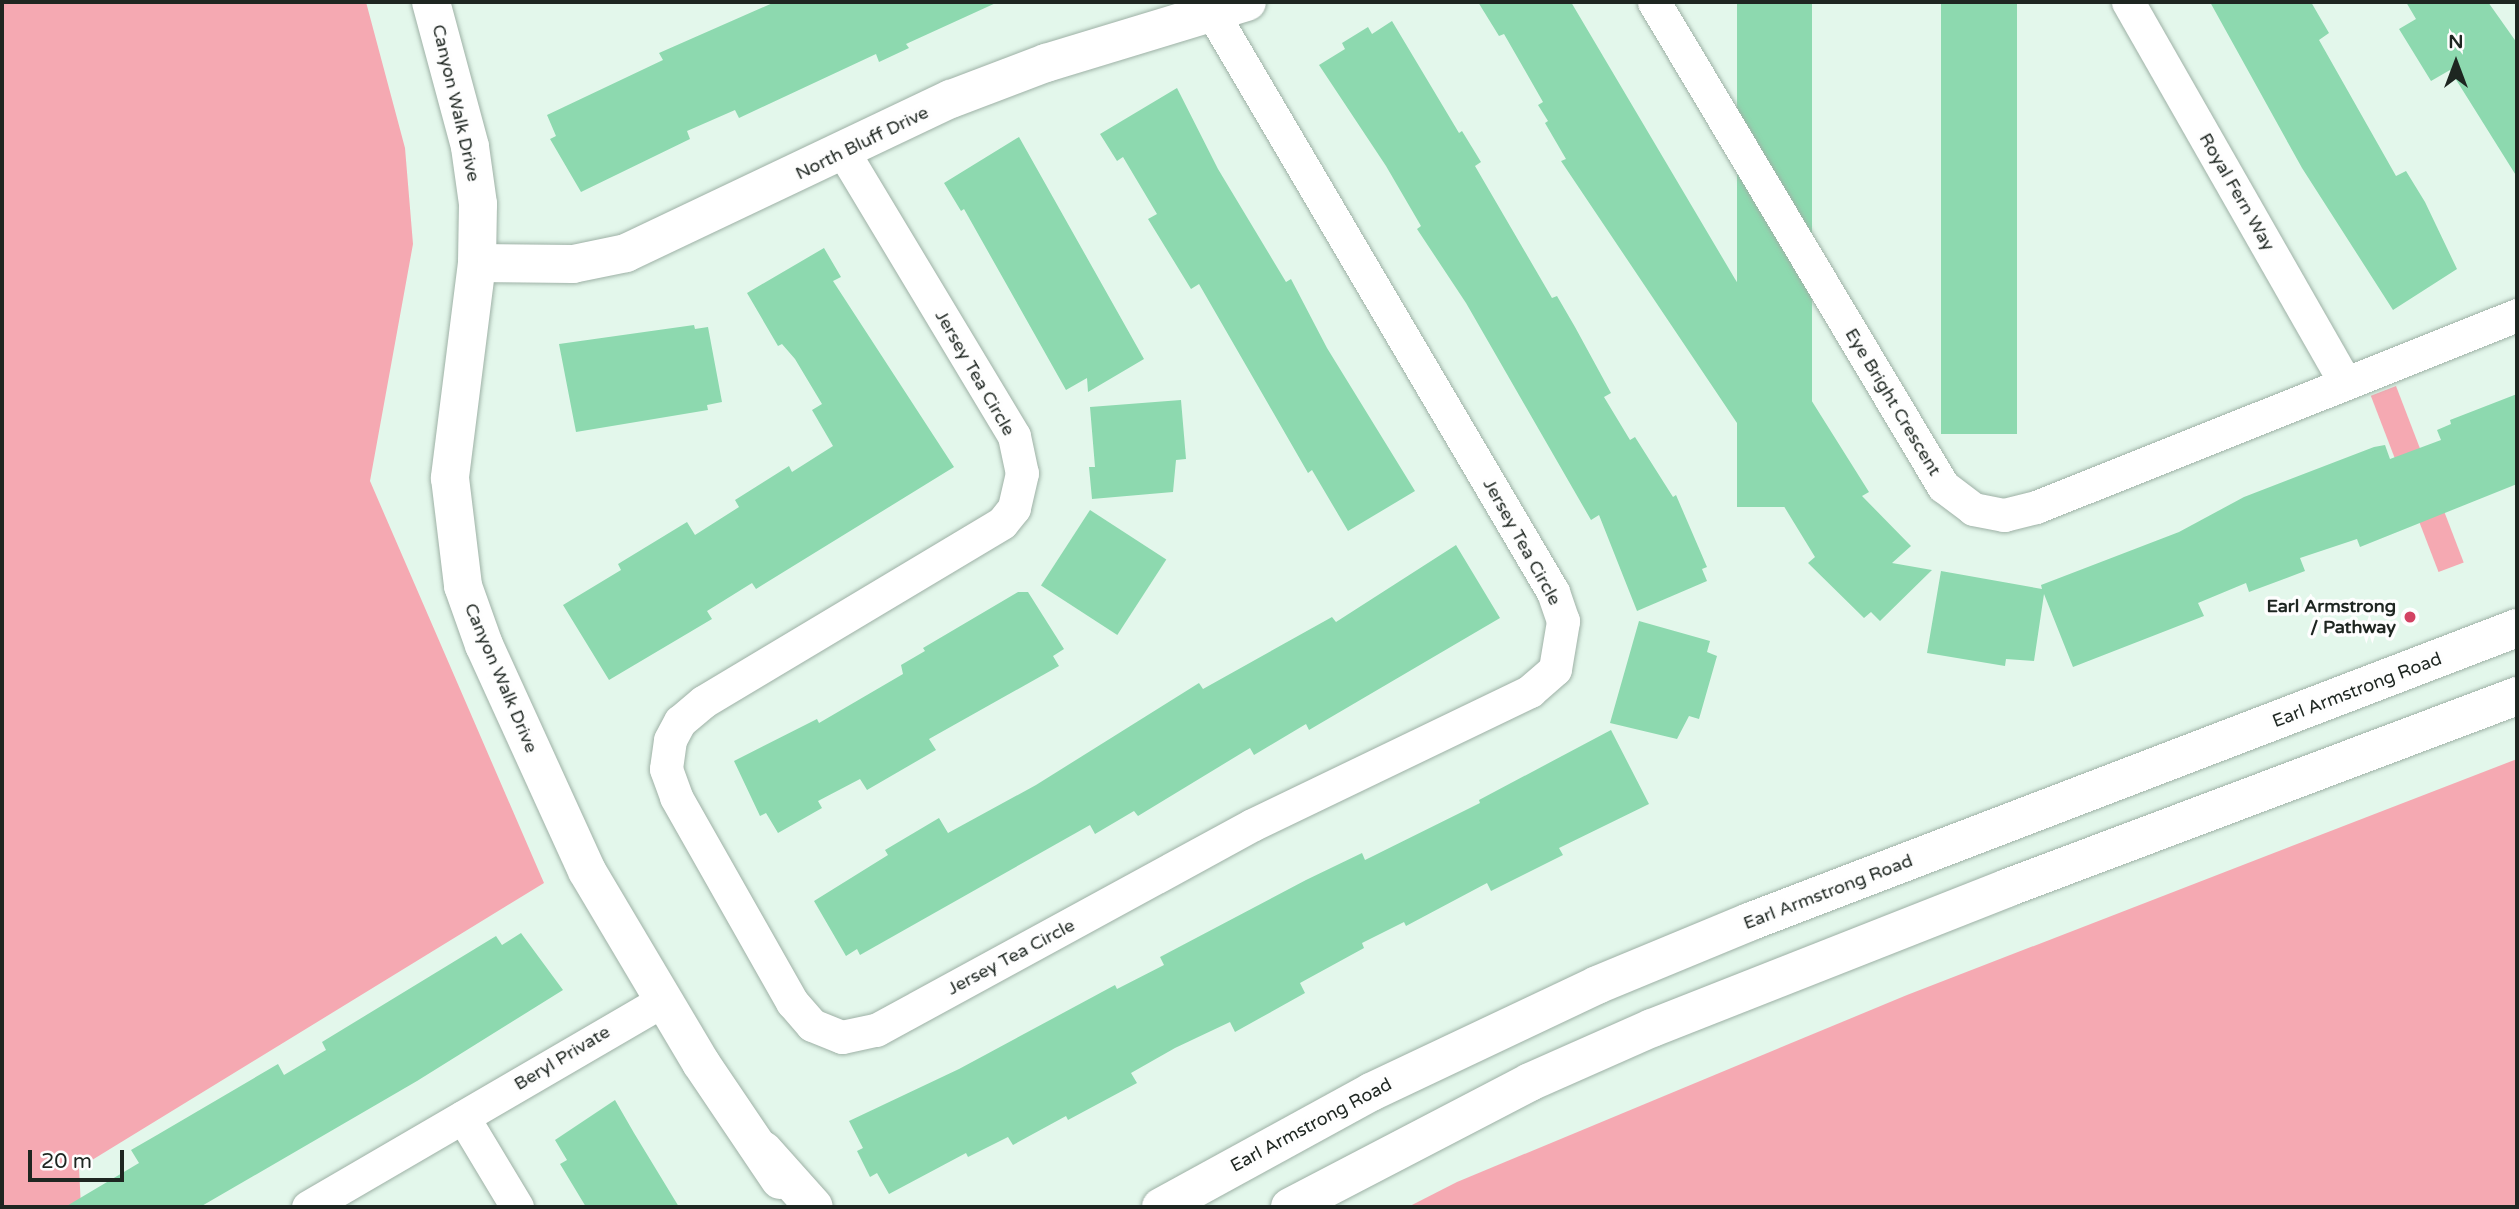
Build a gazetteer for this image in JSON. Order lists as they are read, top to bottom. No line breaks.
{"streets":{"main road":["Canyon Walk Drive","North Bluff Drive","Earl Armstrong Road"],"street":["Royal Fern Way","Jersey Tea Circle","Eye Bright Crescent","Beryl Private"]},"crossings":[["Canyon Walk Drive","North Bluff Drive"],["Canyon Walk Drive","Beryl Private"],["North Bluff Drive","Jersey Tea Circle"],["Royal Fern Way","Eye Bright Crescent"]],"places":["Earl Armstrong / Pathway"],"scale_bar":"20 m","north":"top"}
